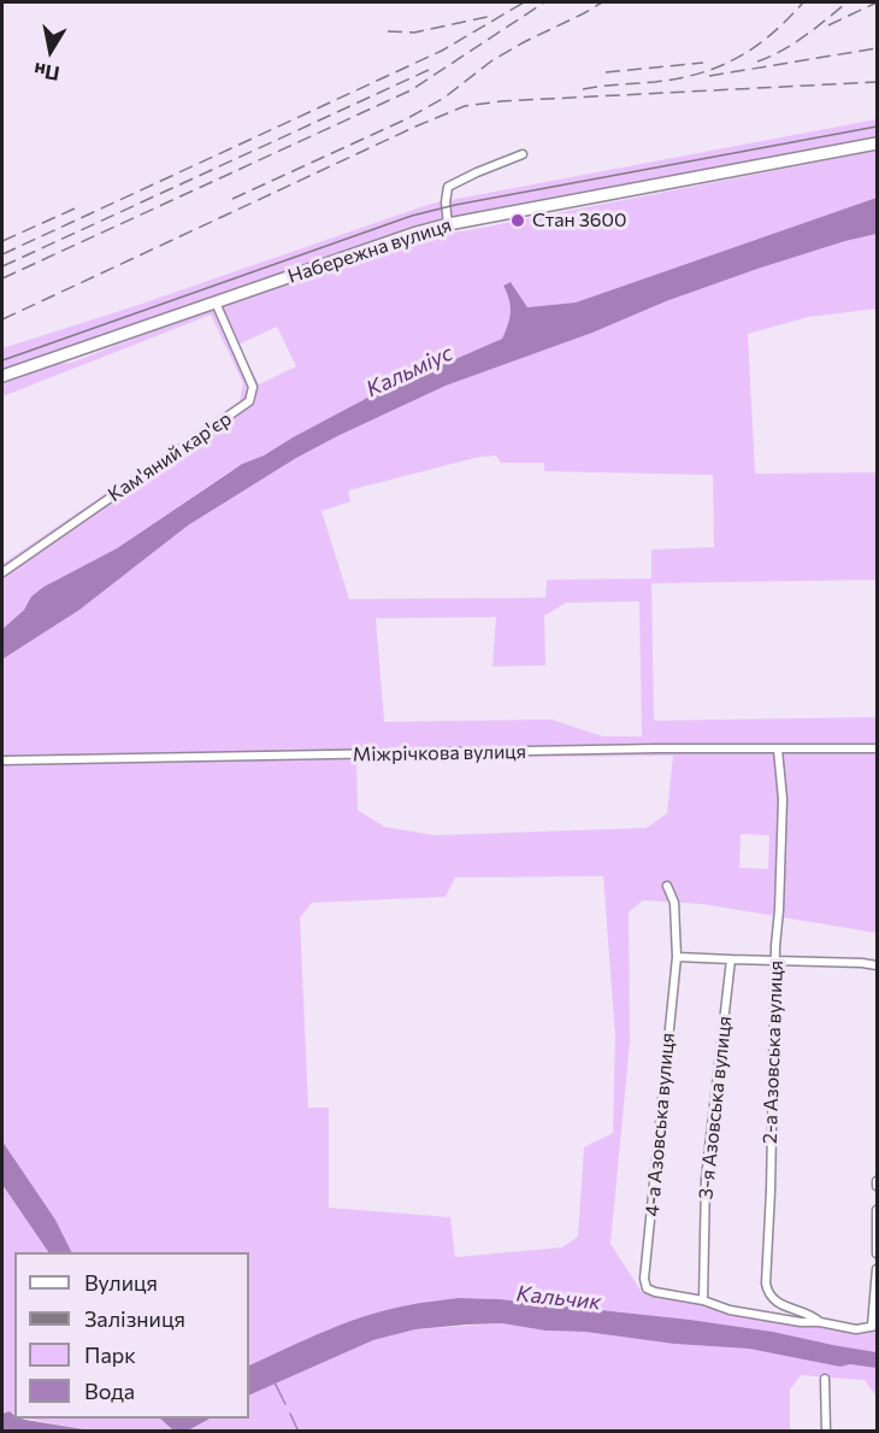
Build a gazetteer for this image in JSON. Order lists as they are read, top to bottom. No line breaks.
{"streets":{"highway":["Набережна вулиця"],"street":["Кам'яний кар'єр","Міжрічкова вулиця","2-а Азовська вулиця","3-я Азовська вулиця","4-а Азовська вулиця"]},"crossings":[["Набережна вулиця","Кам'яний кар'єр"],["Міжрічкова вулиця","2-а Азовська вулиця"],["3-я Азовська вулиця","4-а Азовська вулиця"]],"water":["Кальміус","Кальчик"],"places":["Стан 3600"],"legend":["Вулиця","Залізниця","Парк","Вода"],"north":"bottom"}
